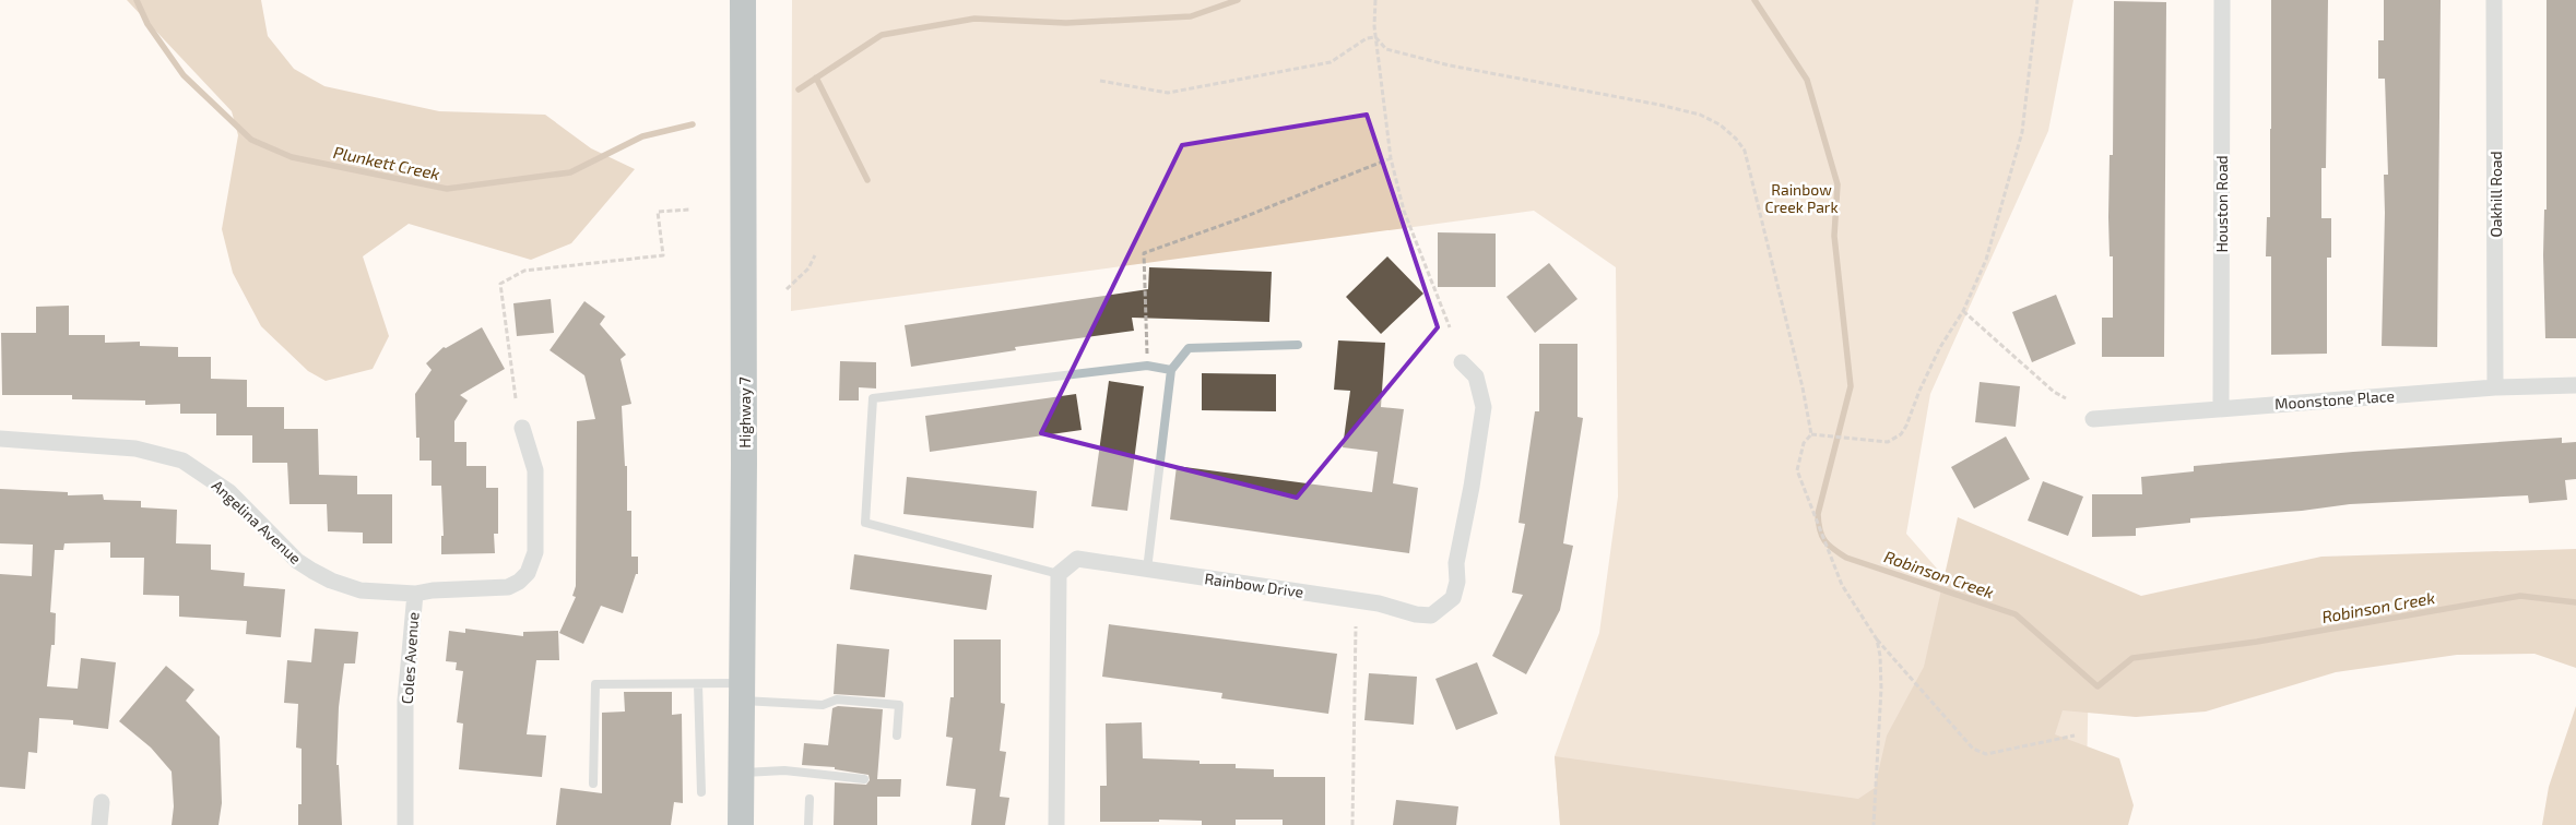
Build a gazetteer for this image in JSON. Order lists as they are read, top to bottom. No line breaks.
{"streets":{"main road":["Highway 7"],"street":["Oakhill Road","Houston Road","Moonstone Place","Angelina Avenue","Rainbow Drive","Coles Avenue"]},"crossings":[["Oakhill Road","Moonstone Place"],["Houston Road","Moonstone Place"],["Angelina Avenue","Coles Avenue"]],"water":["Plunkett Creek","Robinson Creek"],"parks":["Rainbow Creek Park"]}
